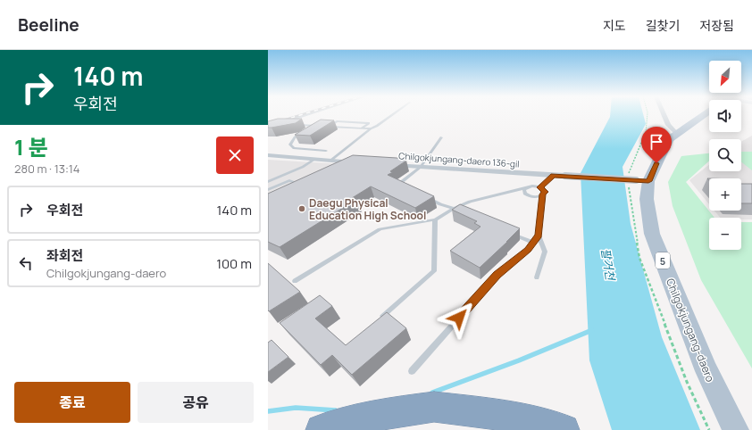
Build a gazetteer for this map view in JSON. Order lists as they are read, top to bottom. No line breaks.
{"streets":{"main road":["5","Chilgokjungang-daero"],"street":["Chilgokjungang-daero 136-gil"]},"crossings":[["Chilgokjungang-daero 136-gil","Chilgokjungang-daero"]],"water":["팔거천"],"places":["Daegu Physical Education High School"],"north":"bottom left","page":{"header":"Beeline","nav":["지도","길찾기","저장됨"],"turn":["140 m","우회전"],"map_buttons":["+","−"],"heading":["1 분","280 m · 13:14"],"list":[{"name":"우회전","value":"140 m"},{"name":"좌회전","note":"Chilgokjungang-daero","value":"100 m"}],"buttons":["종료","공유"]}}
